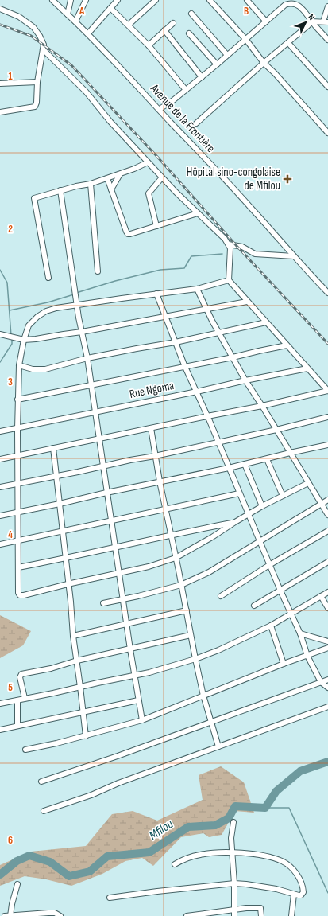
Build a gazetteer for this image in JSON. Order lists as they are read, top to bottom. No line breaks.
{"streets":{"street":["Avenue de la Frontière","Rue Ngoma"]},"water":["Mfilou"],"places":{"health":["Hôpital sino-congolaise de Mfilou"]},"north":"top right","grid":{"columns":["A","B"],"rows":["1","2","3","4","5","6"]}}
